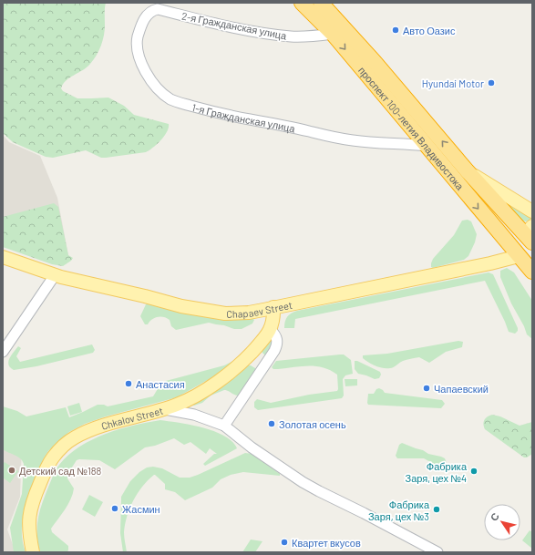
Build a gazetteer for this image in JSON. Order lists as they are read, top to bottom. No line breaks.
{"streets":{"highway":["проспект 100-летия Владивостока"],"main road":["Chapaev Street","Chkalov Street"],"street":["2-я Гражданская улица","1-я Гражданская улица"]},"crossings":[["2-я Гражданская улица","1-я Гражданская улица"],["2-я Гражданская улица","проспект 100-летия Владивостока"],["1-я Гражданская улица","проспект 100-летия Владивостока"],["проспект 100-летия Владивостока","Chapaev Street"]],"places":["Авто Оазис","Hyundai Motor","Анастасия","Чапаевский","Золотая осень","Детский сад №188","Фабрика Заря, цех №4","Жасмин","Фабрика Заря, цех №3","Квартет вкусов"],"north":"top left"}
